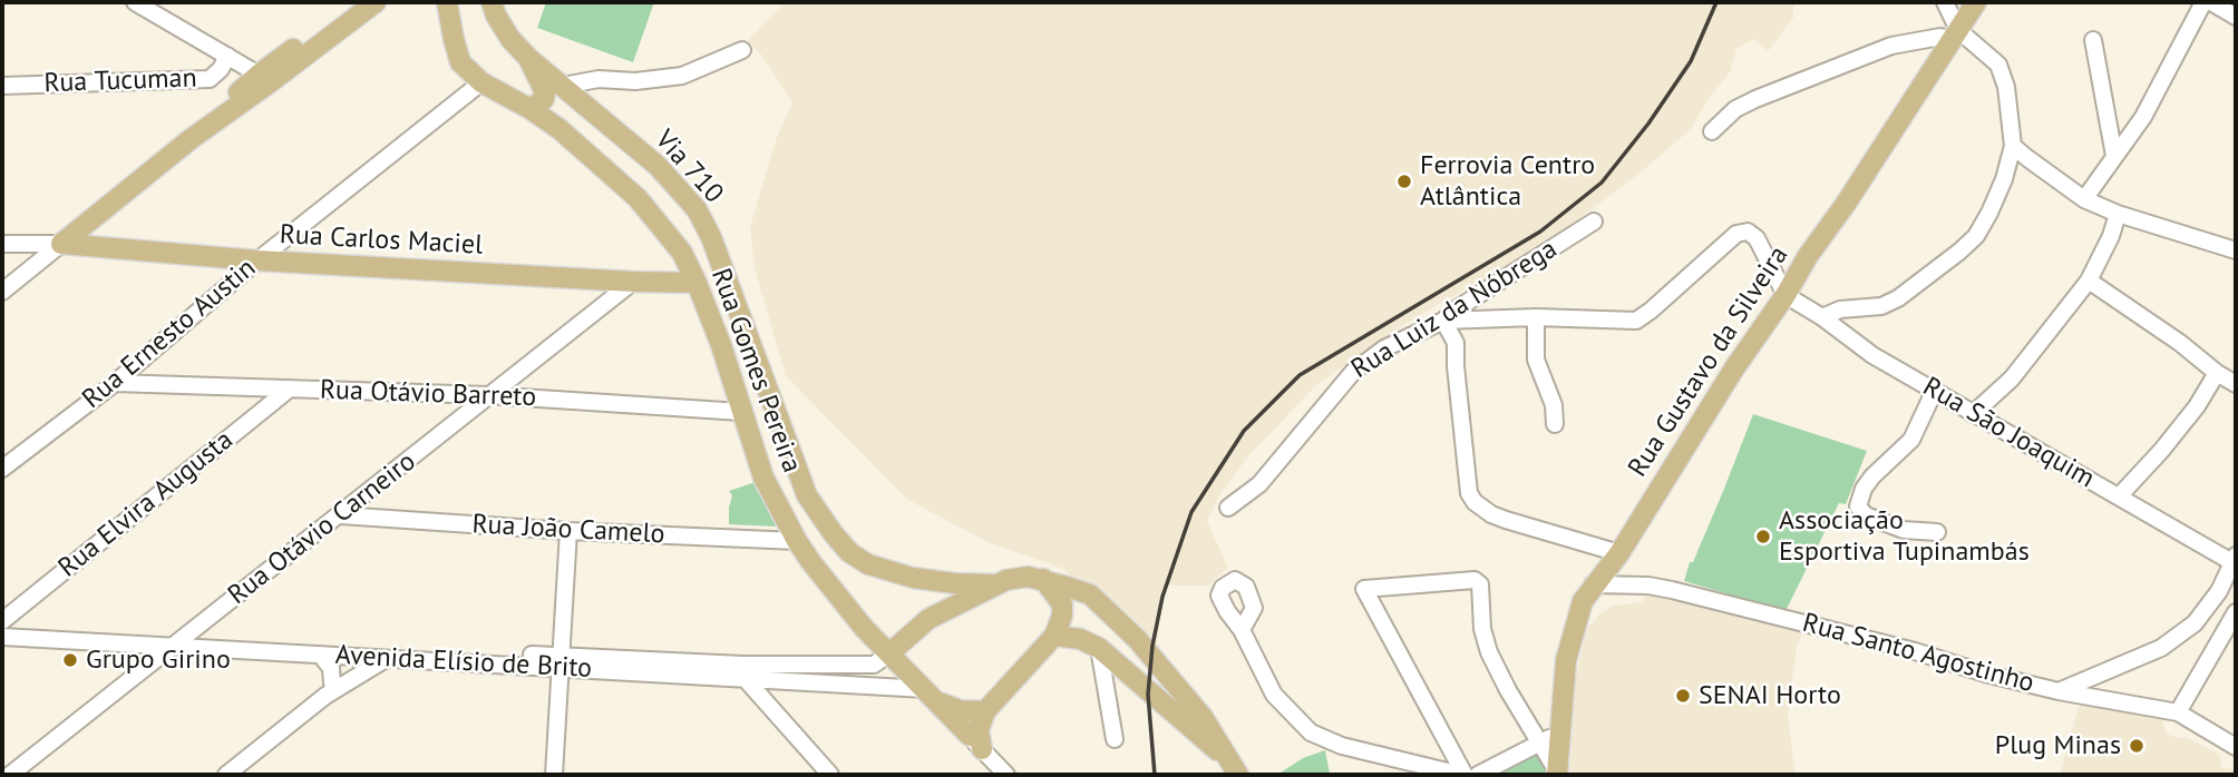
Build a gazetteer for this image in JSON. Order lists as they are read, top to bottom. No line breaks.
{"streets":{"main road":["Via 710","Rua Carlos Maciel","Rua Gustavo da Silveira","Rua Gomes Pereira"],"street":["Rua Tucuman","Rua Luiz da Nóbrega","Rua Ernesto Austin","Rua Otávio Barreto","Rua São Joaquim","Rua Elvira Augusta","Rua Otávio Carneiro","Rua João Camelo","Rua Santo Agostinho","Avenida Elísio de Brito"]},"crossings":[["Rua Carlos Maciel","Rua Ernesto Austin"],["Rua Carlos Maciel","Rua Gomes Pereira"],["Rua Carlos Maciel","Rua Otávio Carneiro"],["Rua Ernesto Austin","Rua Gomes Pereira"],["Rua Ernesto Austin","Rua Otávio Barreto"],["Rua Gustavo da Silveira","Rua São Joaquim"],["Rua Gustavo da Silveira","Rua Santo Agostinho"],["Rua Gomes Pereira","Rua Otávio Barreto"],["Rua Gomes Pereira","Rua João Camelo"],["Rua Gomes Pereira","Avenida Elísio de Brito"],["Rua Otávio Barreto","Rua Elvira Augusta"],["Rua Otávio Barreto","Rua Otávio Carneiro"],["Rua Otávio Carneiro","Rua João Camelo"],["Rua Otávio Carneiro","Avenida Elísio de Brito"]],"places":["Ferrovia Centro Atlântica","Associação Esportiva Tupinambás","Grupo Girino","SENAI Horto","Plug Minas"]}
